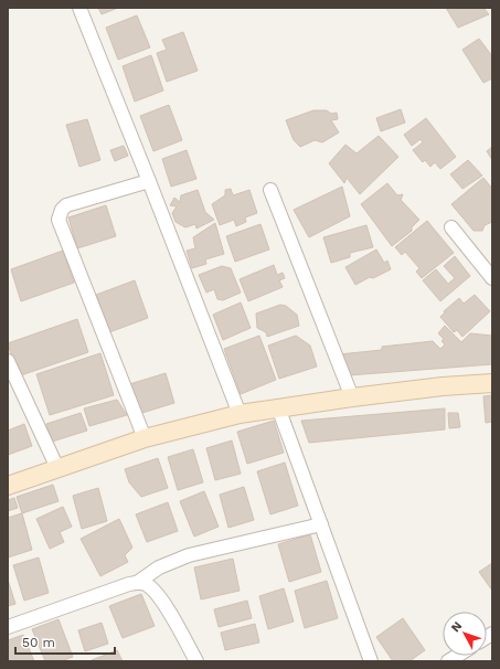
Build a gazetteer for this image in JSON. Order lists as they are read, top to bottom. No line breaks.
{"scale_bar":"50 m","north":"top left"}
